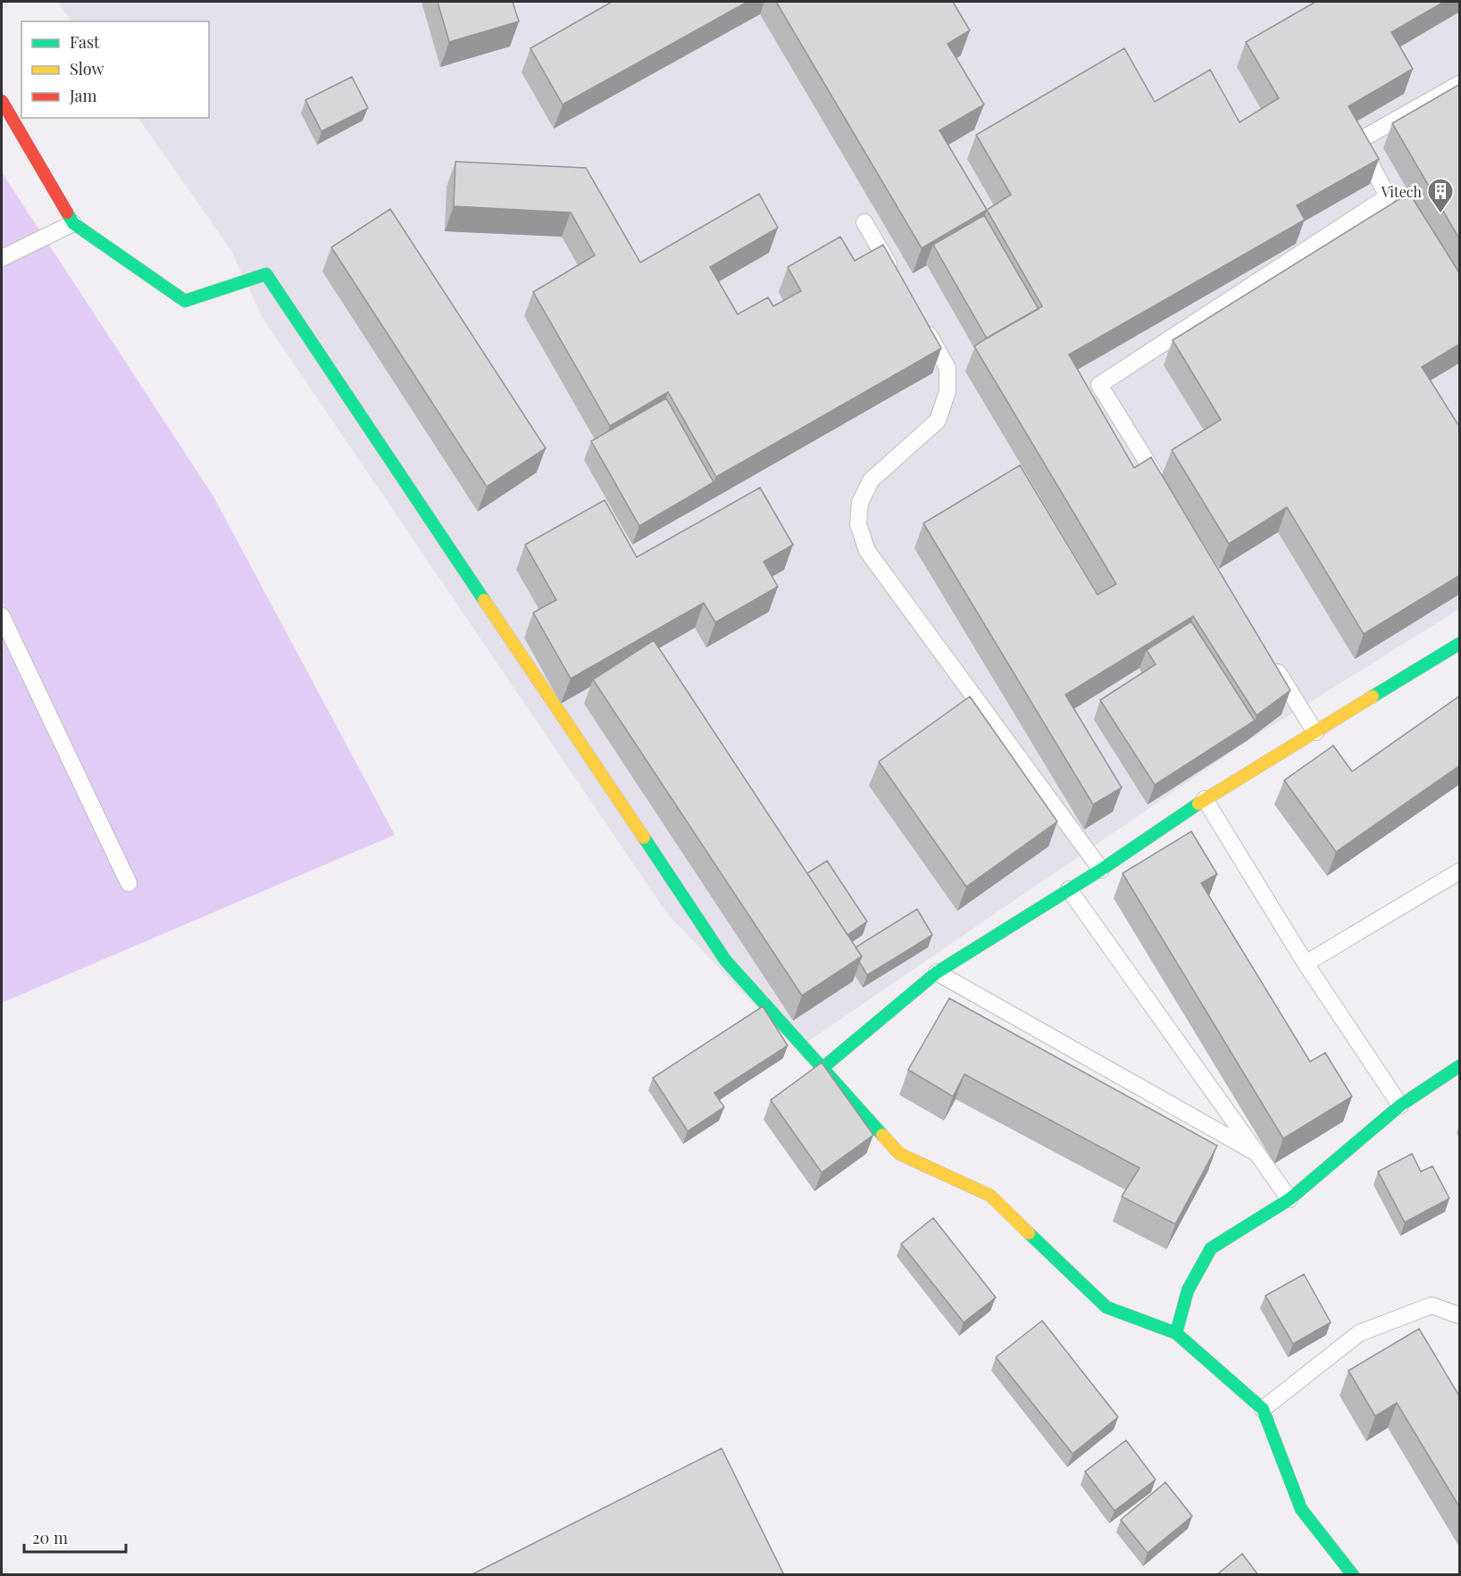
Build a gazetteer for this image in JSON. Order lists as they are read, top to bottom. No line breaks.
{"places":{"building":["Vitech"]},"legend":["Fast","Slow","Jam"],"scale_bar":"20 m"}
